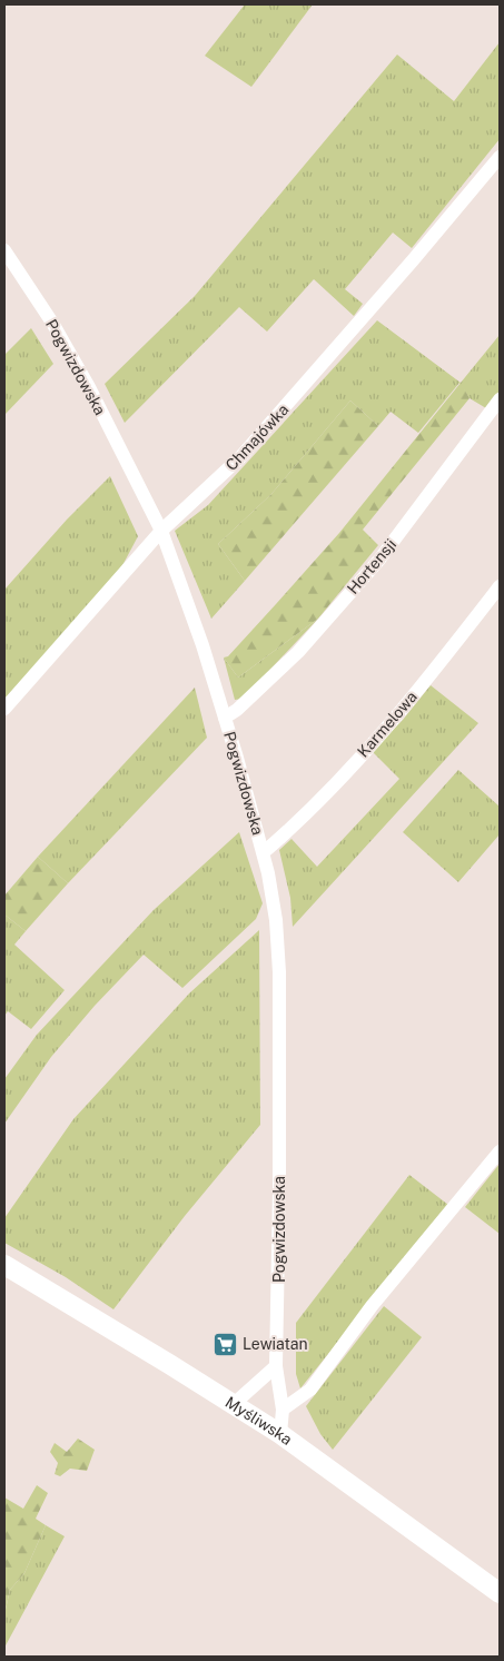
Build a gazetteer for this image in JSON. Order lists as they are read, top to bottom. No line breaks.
{"streets":{"street":["Pogwizdowska","Chmajówka","Hortensji","Karmelowa","Myśliwska"]},"crossings":[["Pogwizdowska","Chmajówka"],["Pogwizdowska","Hortensji"],["Pogwizdowska","Karmelowa"],["Pogwizdowska","Myśliwska"]],"places":{"supermarket":["Lewiatan"]}}
